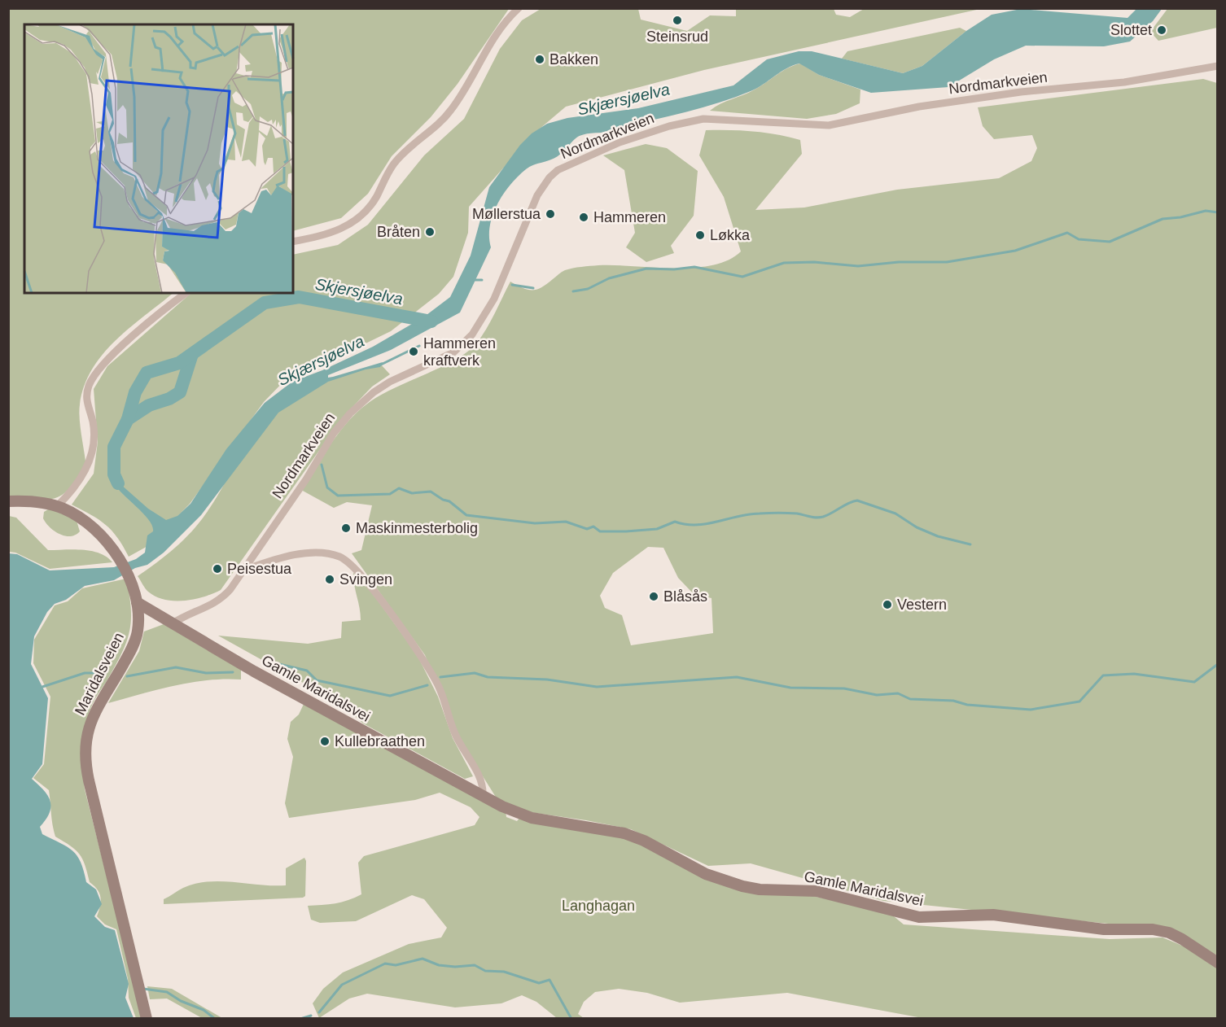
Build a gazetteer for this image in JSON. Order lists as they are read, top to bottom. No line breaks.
{"streets":{"street":["Nordmarkveien","Maridalsveien","Gamle Maridalsvei"]},"crossings":[["Nordmarkveien","Gamle Maridalsvei"],["Maridalsveien","Gamle Maridalsvei"]],"water":["Skjærsjøelva","Skjersjøelva"],"parks":["Langhagan"],"places":["Steinsrud","Slottet","Bakken","Møllerstua","Hammeren","Bråten","Løkka","Hammeren kraftverk","Maskinmesterbolig","Peisestua","Svingen","Blåsås","Vestern","Kullebraathen"]}
